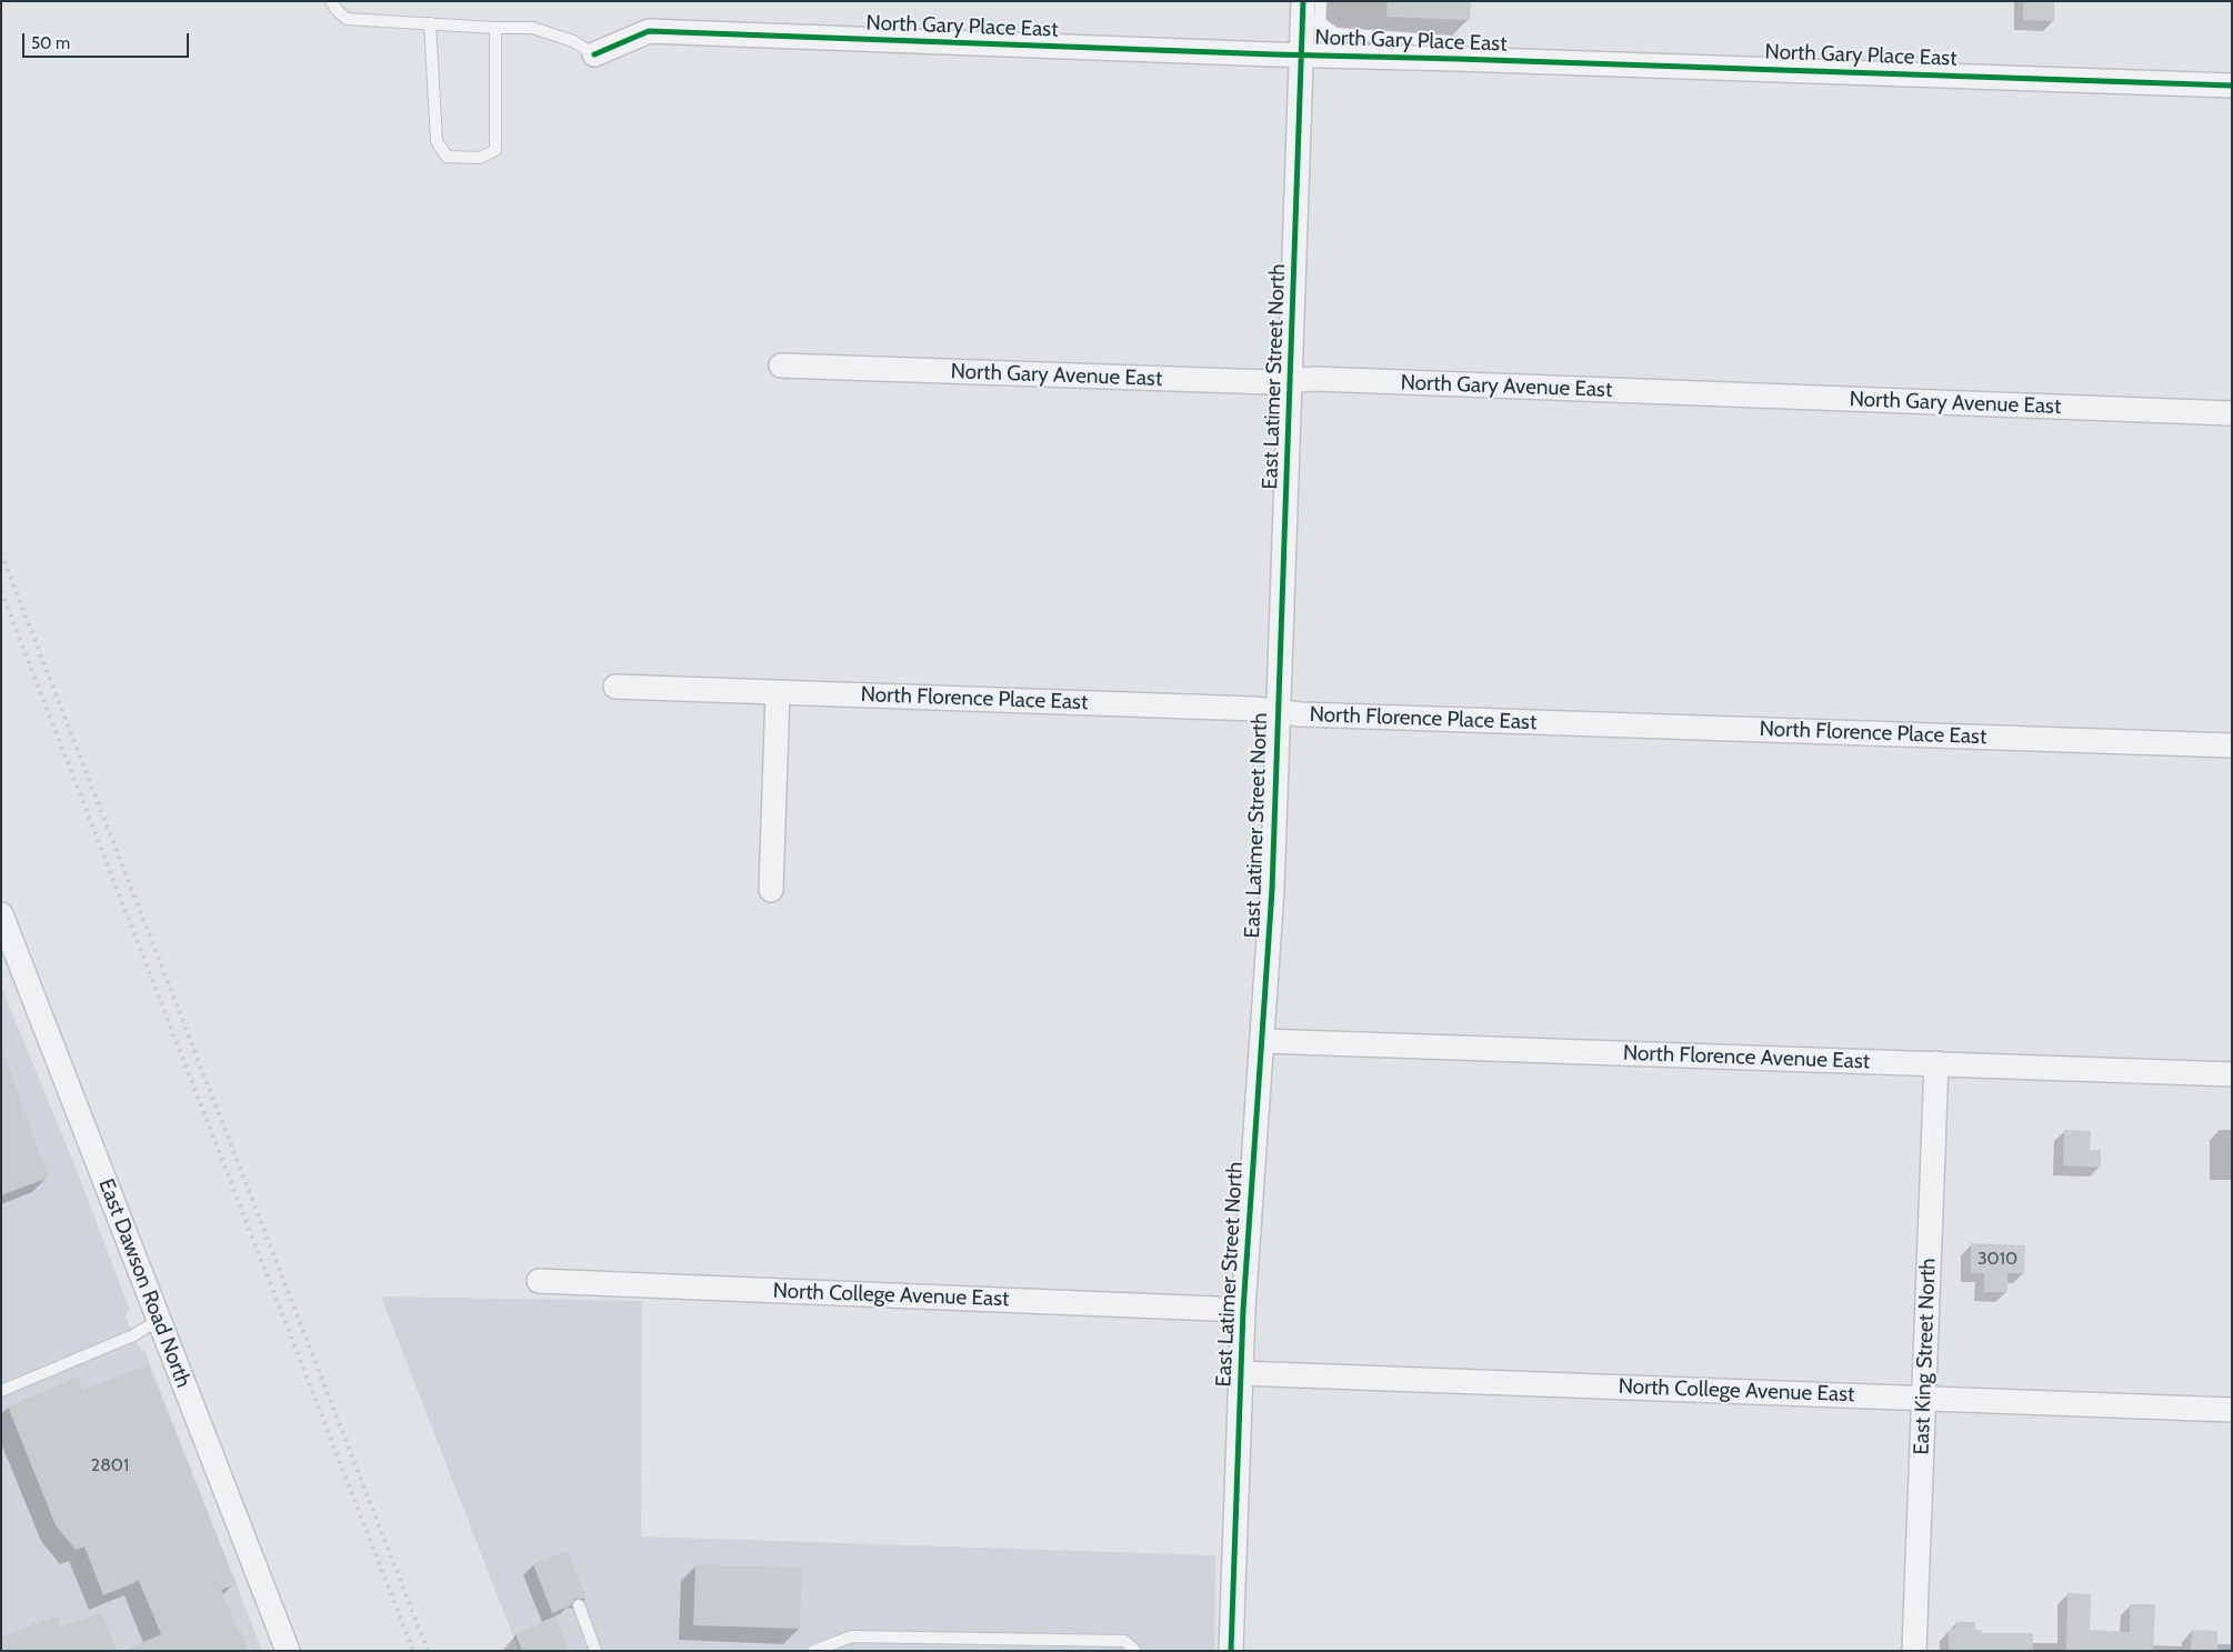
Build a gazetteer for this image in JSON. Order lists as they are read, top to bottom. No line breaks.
{"streets":{"street":["North Gary Place East","North Gary Avenue East","East Latimer Street North","North Florence Place East","North Florence Avenue East","East Dawson Road North","North College Avenue East","East King Street North"]},"crossings":[["North Gary Place East","East Latimer Street North"],["North Gary Avenue East","East Latimer Street North"],["East Latimer Street North","North Florence Place East"],["East Latimer Street North","North Florence Avenue East"],["East Latimer Street North","North College Avenue East"],["North Florence Avenue East","East King Street North"],["North College Avenue East","East King Street North"]],"house_numbers":["3010","2801"],"scale_bar":"50 m"}
